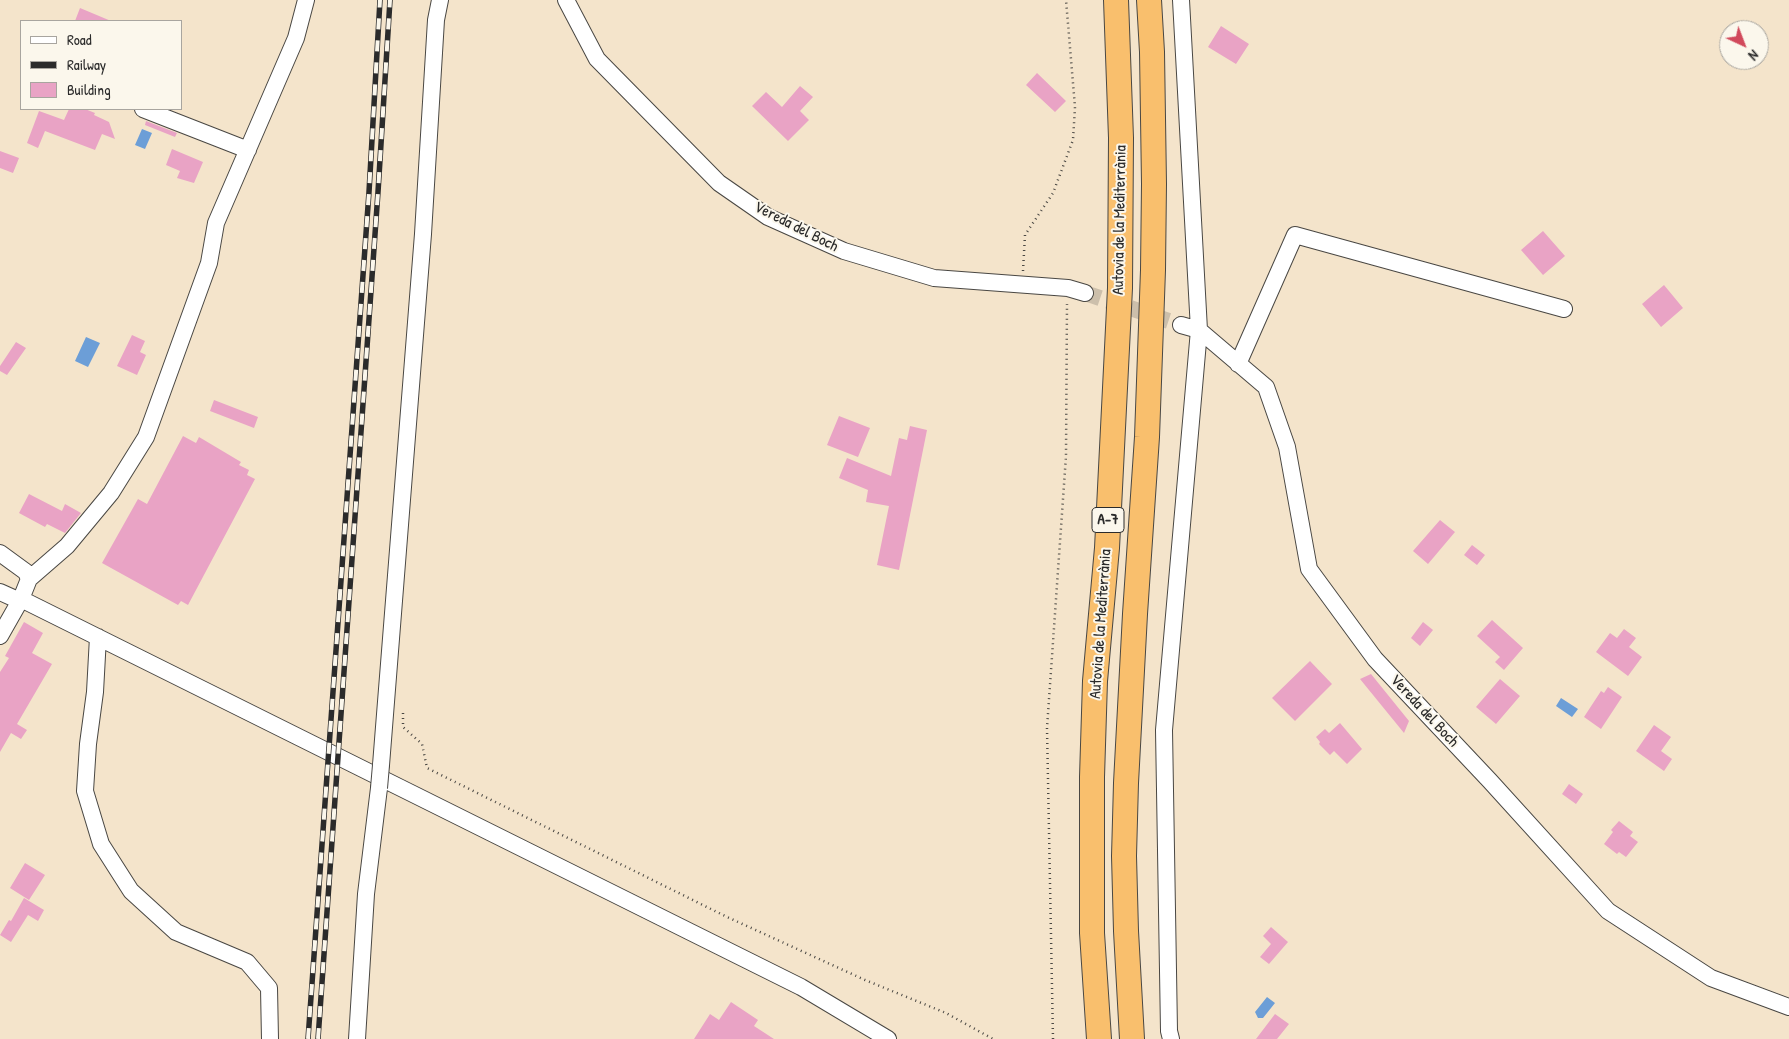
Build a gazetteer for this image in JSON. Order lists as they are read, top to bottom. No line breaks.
{"streets":{"highway":["Autovia de la Mediterrània","A-7"],"street":["Vereda del Boch"]},"legend":["Road","Railway","Building"],"north":"bottom right"}
